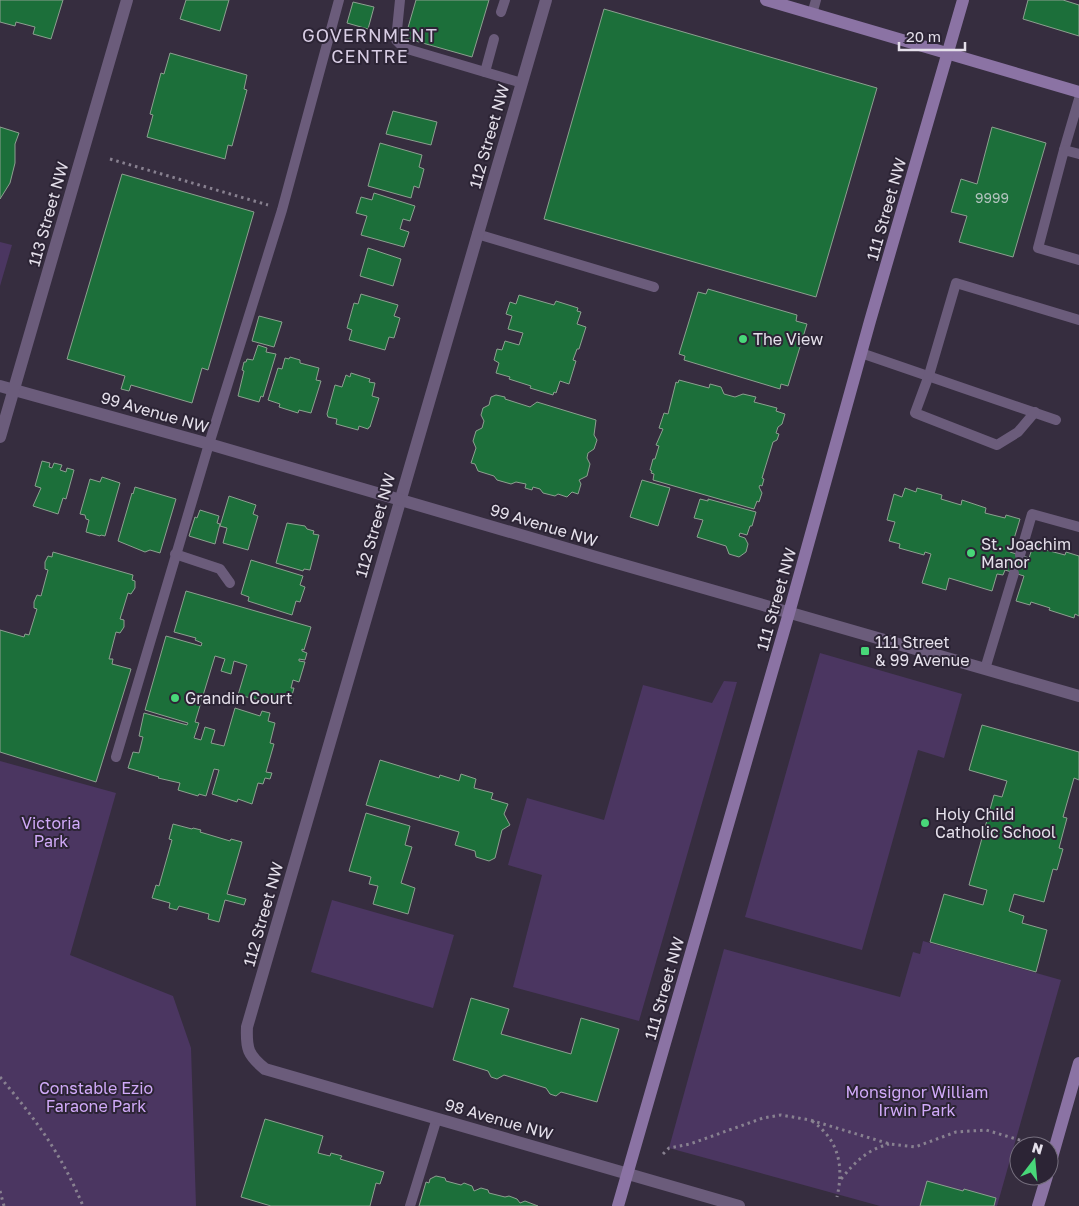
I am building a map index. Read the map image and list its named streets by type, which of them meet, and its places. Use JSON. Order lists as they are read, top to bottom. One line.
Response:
{"streets":{"street":["112 Street NW","111 Street NW","113 Street NW","99 Avenue NW","98 Avenue NW"]},"crossings":[["112 Street NW","99 Avenue NW"],["112 Street NW","98 Avenue NW"],["111 Street NW","99 Avenue NW"],["111 Street NW","98 Avenue NW"],["113 Street NW","99 Avenue NW"]],"districts":["GOVERNMENT CENTRE"],"parks":["Victoria Park","Constable Ezio Faraone Park","Monsignor William Irwin Park"],"places":{"other":["The View","St. Joachim Manor","Grandin Court","Holy Child Catholic School"],"transit":["111 Street & 99 Avenue"]},"house_numbers":["9999"],"scale_bar":"20 m","north":"top"}
